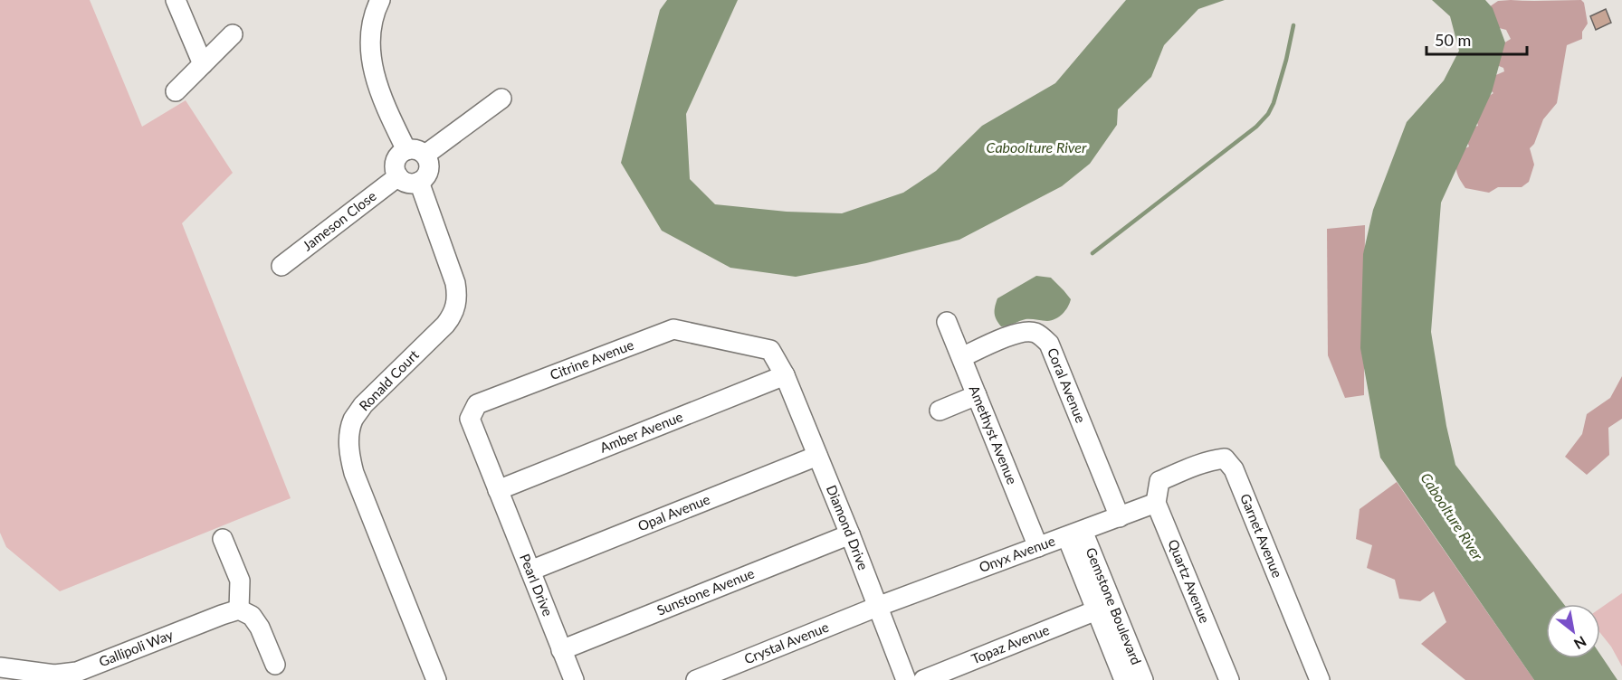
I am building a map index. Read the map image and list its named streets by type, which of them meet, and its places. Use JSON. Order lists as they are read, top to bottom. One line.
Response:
{"streets":{"street":["Jameson Close","Citrine Avenue","Ronald Court","Coral Avenue","Amber Avenue","Amethyst Avenue","Opal Avenue","Diamond Drive","Garnet Avenue","Onyx Avenue","Quartz Avenue","Pearl Drive","Sunstone Avenue","Gemstone Boulevard","Crystal Avenue","Topaz Avenue","Gallipoli Way"]},"crossings":[["Jameson Close","Ronald Court"],["Citrine Avenue","Amber Avenue"],["Citrine Avenue","Diamond Drive"],["Citrine Avenue","Pearl Drive"],["Coral Avenue","Amethyst Avenue"],["Coral Avenue","Onyx Avenue"],["Amber Avenue","Diamond Drive"],["Amber Avenue","Pearl Drive"],["Amethyst Avenue","Onyx Avenue"],["Opal Avenue","Diamond Drive"],["Opal Avenue","Pearl Drive"],["Diamond Drive","Onyx Avenue"],["Diamond Drive","Sunstone Avenue"],["Diamond Drive","Crystal Avenue"],["Garnet Avenue","Onyx Avenue"],["Garnet Avenue","Quartz Avenue"],["Onyx Avenue","Quartz Avenue"],["Onyx Avenue","Gemstone Boulevard"],["Onyx Avenue","Crystal Avenue"],["Pearl Drive","Sunstone Avenue"],["Gemstone Boulevard","Topaz Avenue"]],"water":["Caboolture River"],"scale_bar":"50 m","north":"bottom right"}
